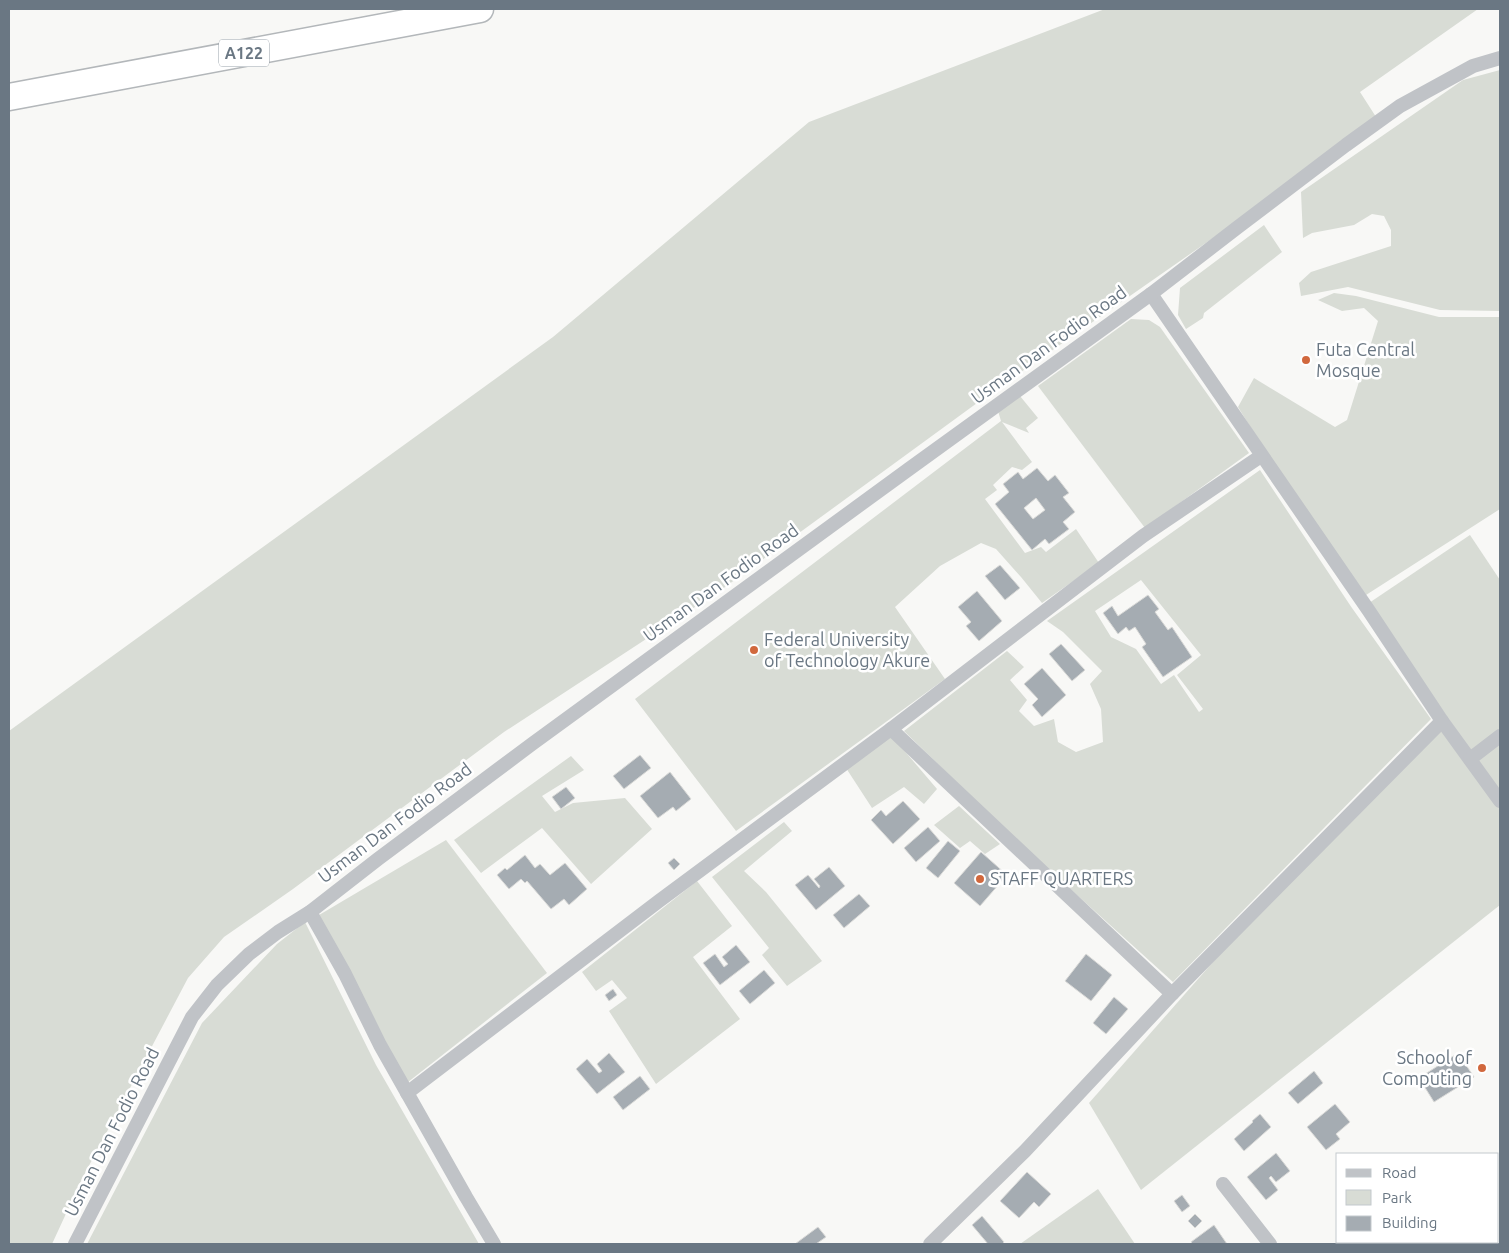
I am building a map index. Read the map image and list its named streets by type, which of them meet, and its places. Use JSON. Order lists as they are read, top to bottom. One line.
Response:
{"streets":{"highway":["A122"],"street":["Usman Dan Fodio Road"]},"places":["Futa Central Mosque","Federal University of Technology Akure","STAFF QUARTERS","School of Computing"],"legend":["Road","Park","Building"]}
